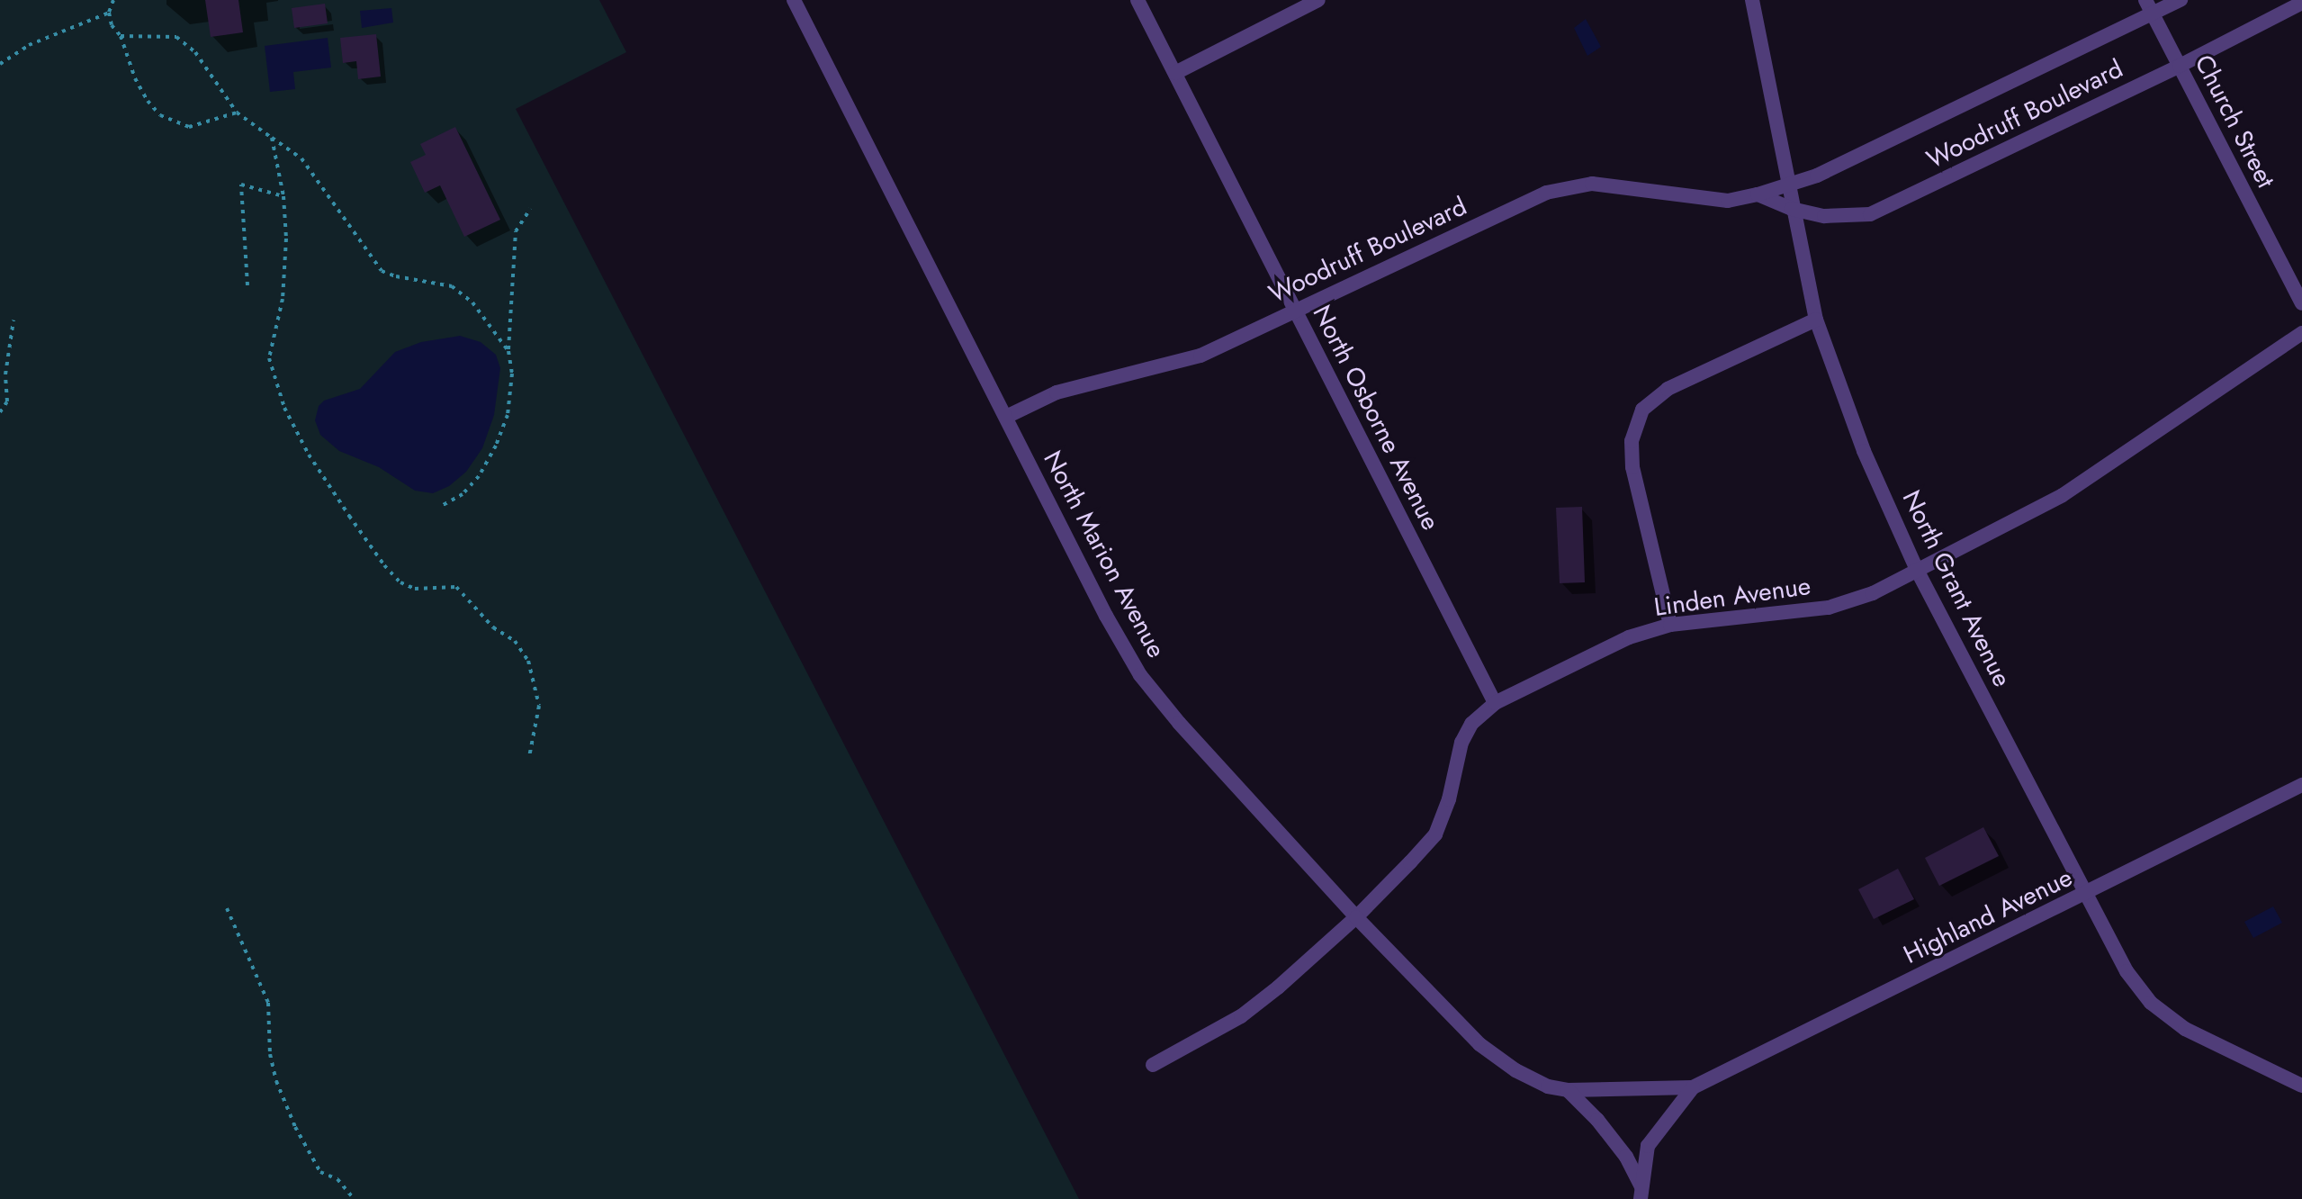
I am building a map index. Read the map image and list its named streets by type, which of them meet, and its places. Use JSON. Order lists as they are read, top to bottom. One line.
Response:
{"streets":{"street":["Woodruff Boulevard","Church Street","North Osborne Avenue","North Marion Avenue","North Grant Avenue","Linden Avenue","Highland Avenue"]},"crossings":[["Woodruff Boulevard","Church Street"],["Woodruff Boulevard","North Osborne Avenue"],["Woodruff Boulevard","North Marion Avenue"],["Woodruff Boulevard","North Grant Avenue"],["North Osborne Avenue","Linden Avenue"],["North Marion Avenue","Linden Avenue"],["North Marion Avenue","Highland Avenue"],["North Grant Avenue","Linden Avenue"],["North Grant Avenue","Highland Avenue"]]}
